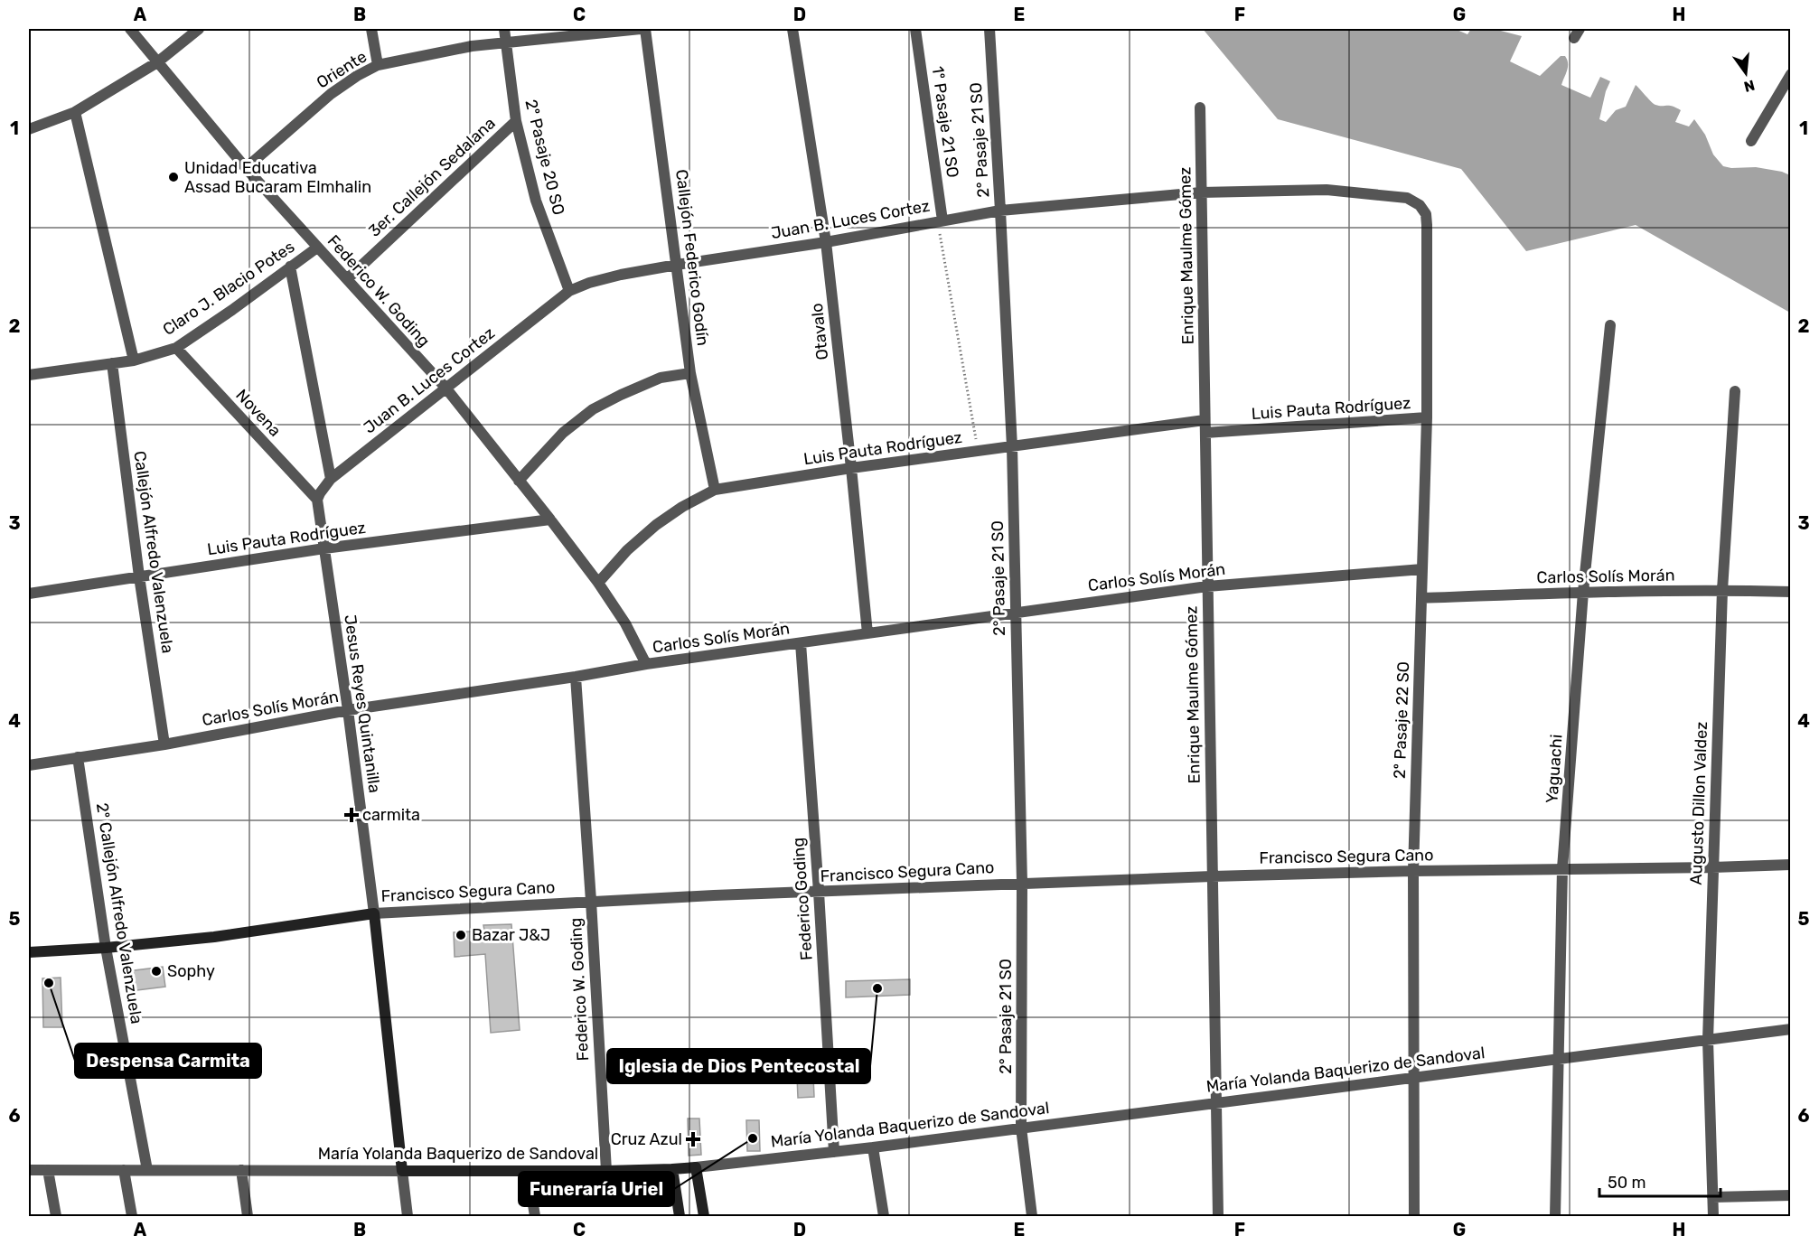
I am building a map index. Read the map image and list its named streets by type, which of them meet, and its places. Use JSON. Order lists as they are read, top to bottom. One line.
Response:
{"streets":{"street":["Oriente","1º Pasaje 21 SO","2° Pasaje 21 SO","2º Pasaje 20 SO","3er. Callejón Sedalana","Juan B. Luces Cortez","Enrique Maulme Gómez","Callejón Federico Godín","Claro J. Blacio Potes","Federico W. Goding","Otavalo","Luis Pauta Rodríguez","Novena","Callejón Alfredo Valenzuela","Carlos Solís Morán","Jesus Reyes Quintanilla","2º Pasaje 22 SO","Yaguachi","Augusto Dillon Valdez","Francisco Segura Cano","Federico Goding","2º Callejón Alfredo Valenzuela","María Yolanda Baquerizo de Sandoval"]},"crossings":[["Oriente","2º Pasaje 20 SO"],["Oriente","Federico W. Goding"],["1º Pasaje 21 SO","Juan B. Luces Cortez"],["2° Pasaje 21 SO","Juan B. Luces Cortez"],["2° Pasaje 21 SO","Luis Pauta Rodríguez"],["2° Pasaje 21 SO","Carlos Solís Morán"],["2° Pasaje 21 SO","Francisco Segura Cano"],["2° Pasaje 21 SO","María Yolanda Baquerizo de Sandoval"],["2º Pasaje 20 SO","3er. Callejón Sedalana"],["2º Pasaje 20 SO","Juan B. Luces Cortez"],["3er. Callejón Sedalana","Federico W. Goding"],["Juan B. Luces Cortez","Enrique Maulme Gómez"],["Juan B. Luces Cortez","Callejón Federico Godín"],["Juan B. Luces Cortez","Federico W. Goding"],["Juan B. Luces Cortez","Otavalo"],["Juan B. Luces Cortez","2º Pasaje 22 SO"],["Enrique Maulme Gómez","Luis Pauta Rodríguez"],["Enrique Maulme Gómez","Carlos Solís Morán"],["Enrique Maulme Gómez","Francisco Segura Cano"],["Enrique Maulme Gómez","María Yolanda Baquerizo de Sandoval"],["Callejón Federico Godín","Luis Pauta Rodríguez"],["Claro J. Blacio Potes","Federico W. Goding"],["Claro J. Blacio Potes","Novena"],["Claro J. Blacio Potes","Callejón Alfredo Valenzuela"],["Federico W. Goding","Luis Pauta Rodríguez"],["Federico W. Goding","Carlos Solís Morán"],["Federico W. Goding","Francisco Segura Cano"],["Federico W. Goding","María Yolanda Baquerizo de Sandoval"],["Otavalo","Luis Pauta Rodríguez"],["Otavalo","Carlos Solís Morán"],["Luis Pauta Rodríguez","Callejón Alfredo Valenzuela"],["Luis Pauta Rodríguez","Jesus Reyes Quintanilla"],["Luis Pauta Rodríguez","2º Pasaje 22 SO"],["Novena","Jesus Reyes Quintanilla"],["Callejón Alfredo Valenzuela","Carlos Solís Morán"],["Carlos Solís Morán","Jesus Reyes Quintanilla"],["Carlos Solís Morán","2º Pasaje 22 SO"],["Carlos Solís Morán","Yaguachi"],["Carlos Solís Morán","Augusto Dillon Valdez"],["Carlos Solís Morán","Federico Goding"],["Carlos Solís Morán","2º Callejón Alfredo Valenzuela"],["Jesus Reyes Quintanilla","Francisco Segura Cano"],["Jesus Reyes Quintanilla","María Yolanda Baquerizo de Sandoval"],["2º Pasaje 22 SO","Francisco Segura Cano"],["2º Pasaje 22 SO","María Yolanda Baquerizo de Sandoval"],["Yaguachi","Francisco Segura Cano"],["Yaguachi","María Yolanda Baquerizo de Sandoval"],["Augusto Dillon Valdez","Francisco Segura Cano"],["Augusto Dillon Valdez","María Yolanda Baquerizo de Sandoval"],["Francisco Segura Cano","Federico Goding"],["Francisco Segura Cano","2º Callejón Alfredo Valenzuela"],["Federico Goding","María Yolanda Baquerizo de Sandoval"],["2º Callejón Alfredo Valenzuela","María Yolanda Baquerizo de Sandoval"]],"places":{"other":["Unidad Educativa Assad Bucaram Elmhalin","Bazar J&J","Sophy","Despensa Carmita","Iglesia de Dios Pentecostal","Funeraría Uriel"],"health":["carmita","Cruz Azul"]},"scale_bar":"50 m","north":"bottom","grid":{"columns":["A","B","C","D","E","F","G","H"],"rows":["1","2","3","4","5","6"]}}
